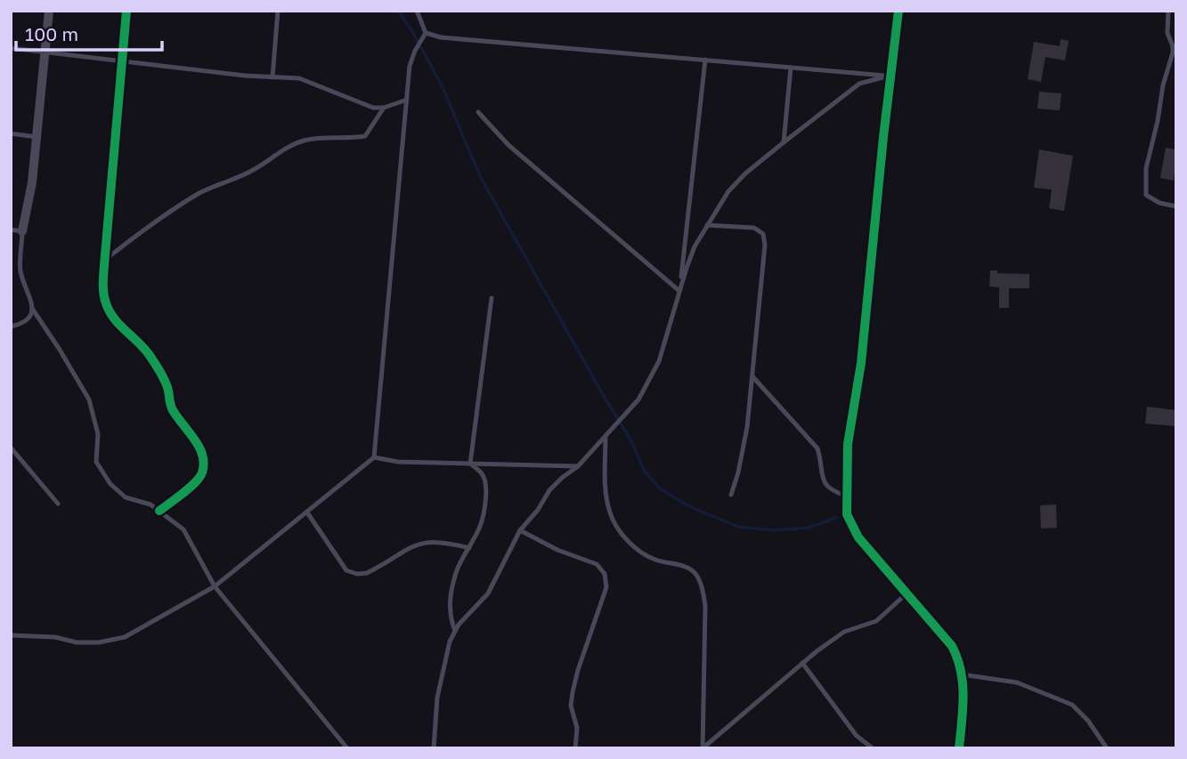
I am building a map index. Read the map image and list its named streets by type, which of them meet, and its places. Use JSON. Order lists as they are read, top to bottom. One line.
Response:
{"scale_bar":"100 m"}
